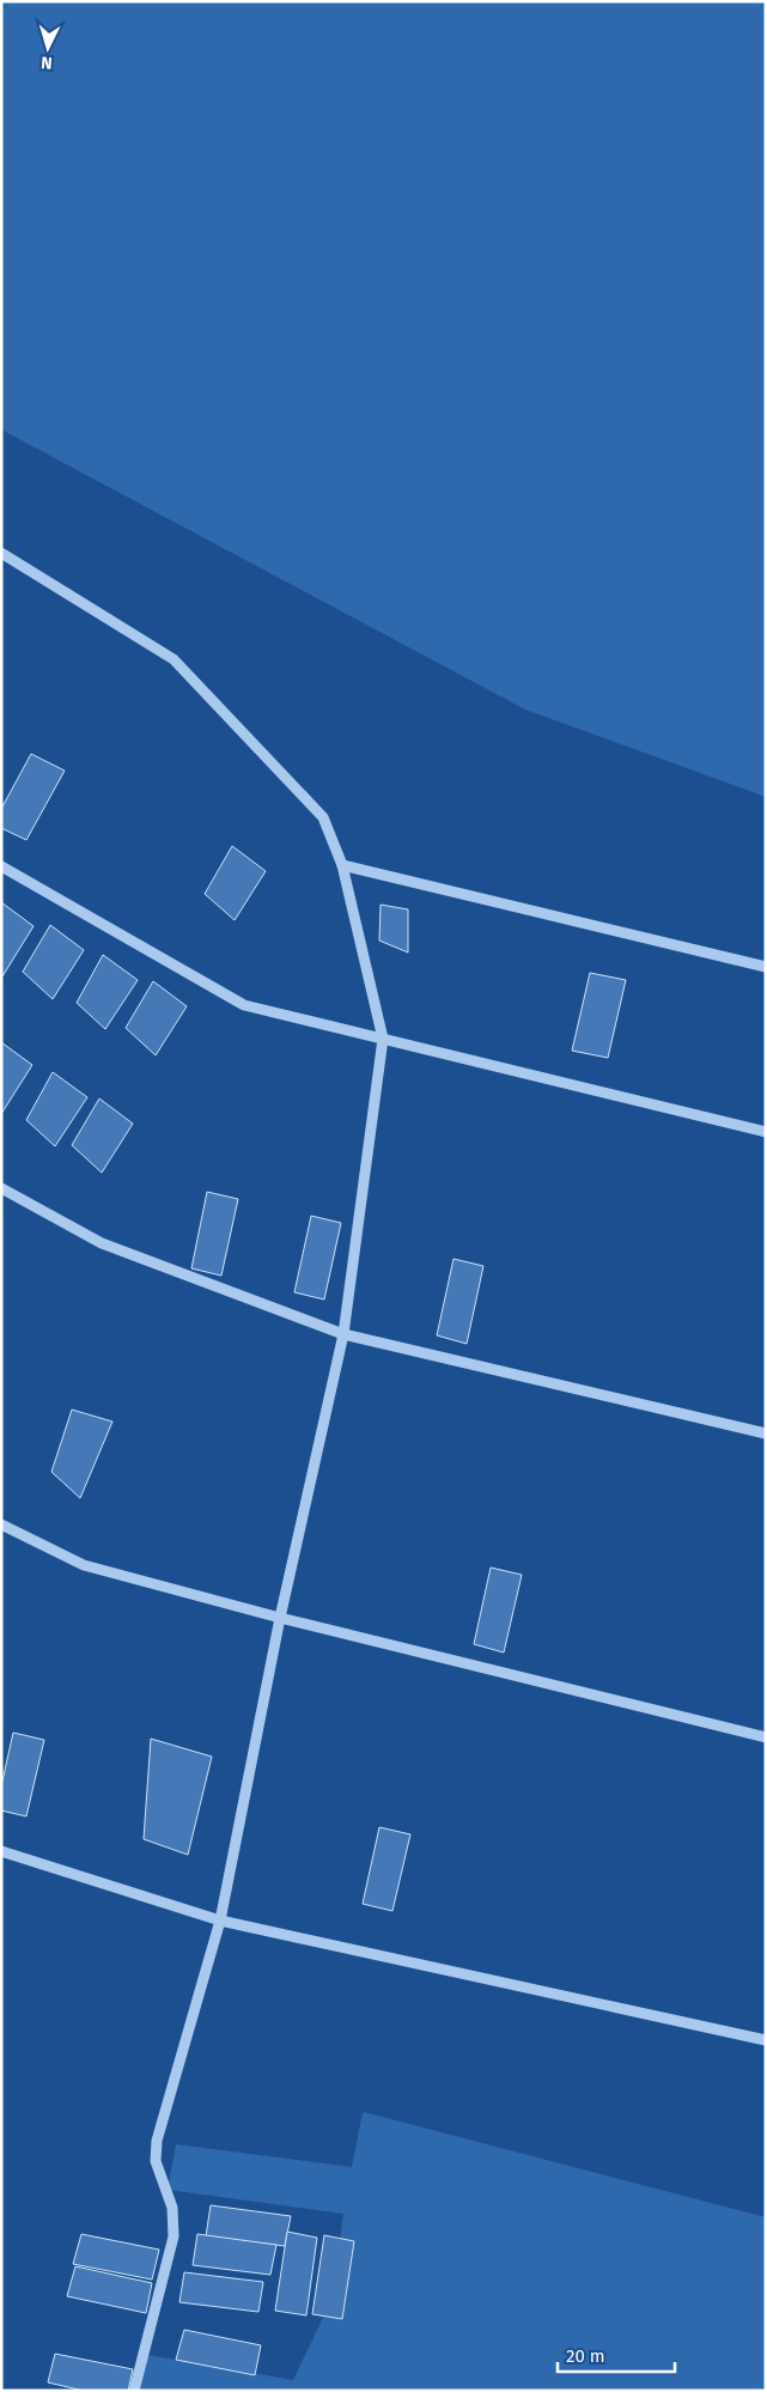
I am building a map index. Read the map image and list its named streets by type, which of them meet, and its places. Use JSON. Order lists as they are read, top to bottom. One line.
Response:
{"scale_bar":"20 m","north":"bottom"}
